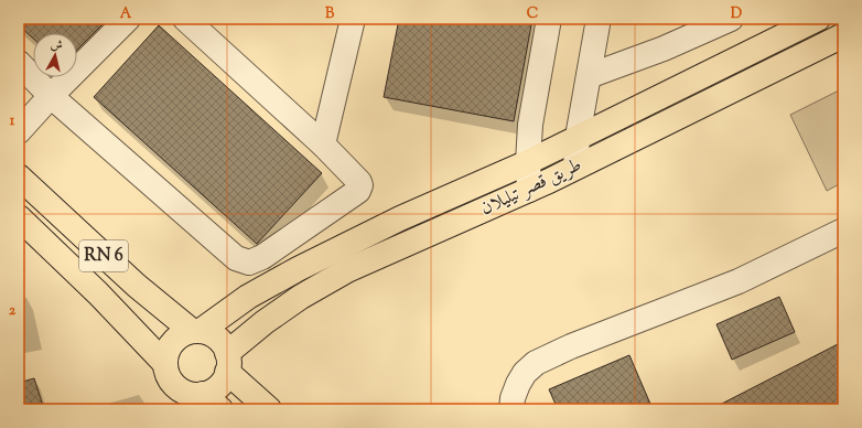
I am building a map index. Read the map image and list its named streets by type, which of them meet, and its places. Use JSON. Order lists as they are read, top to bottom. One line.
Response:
{"streets":{"main road":["طريق قصر تيليلان","RN 6"]},"crossings":[["طريق قصر تيليلان","RN 6"]],"north":"top","grid":{"columns":["A","B","C","D"],"rows":["1","2"]}}
